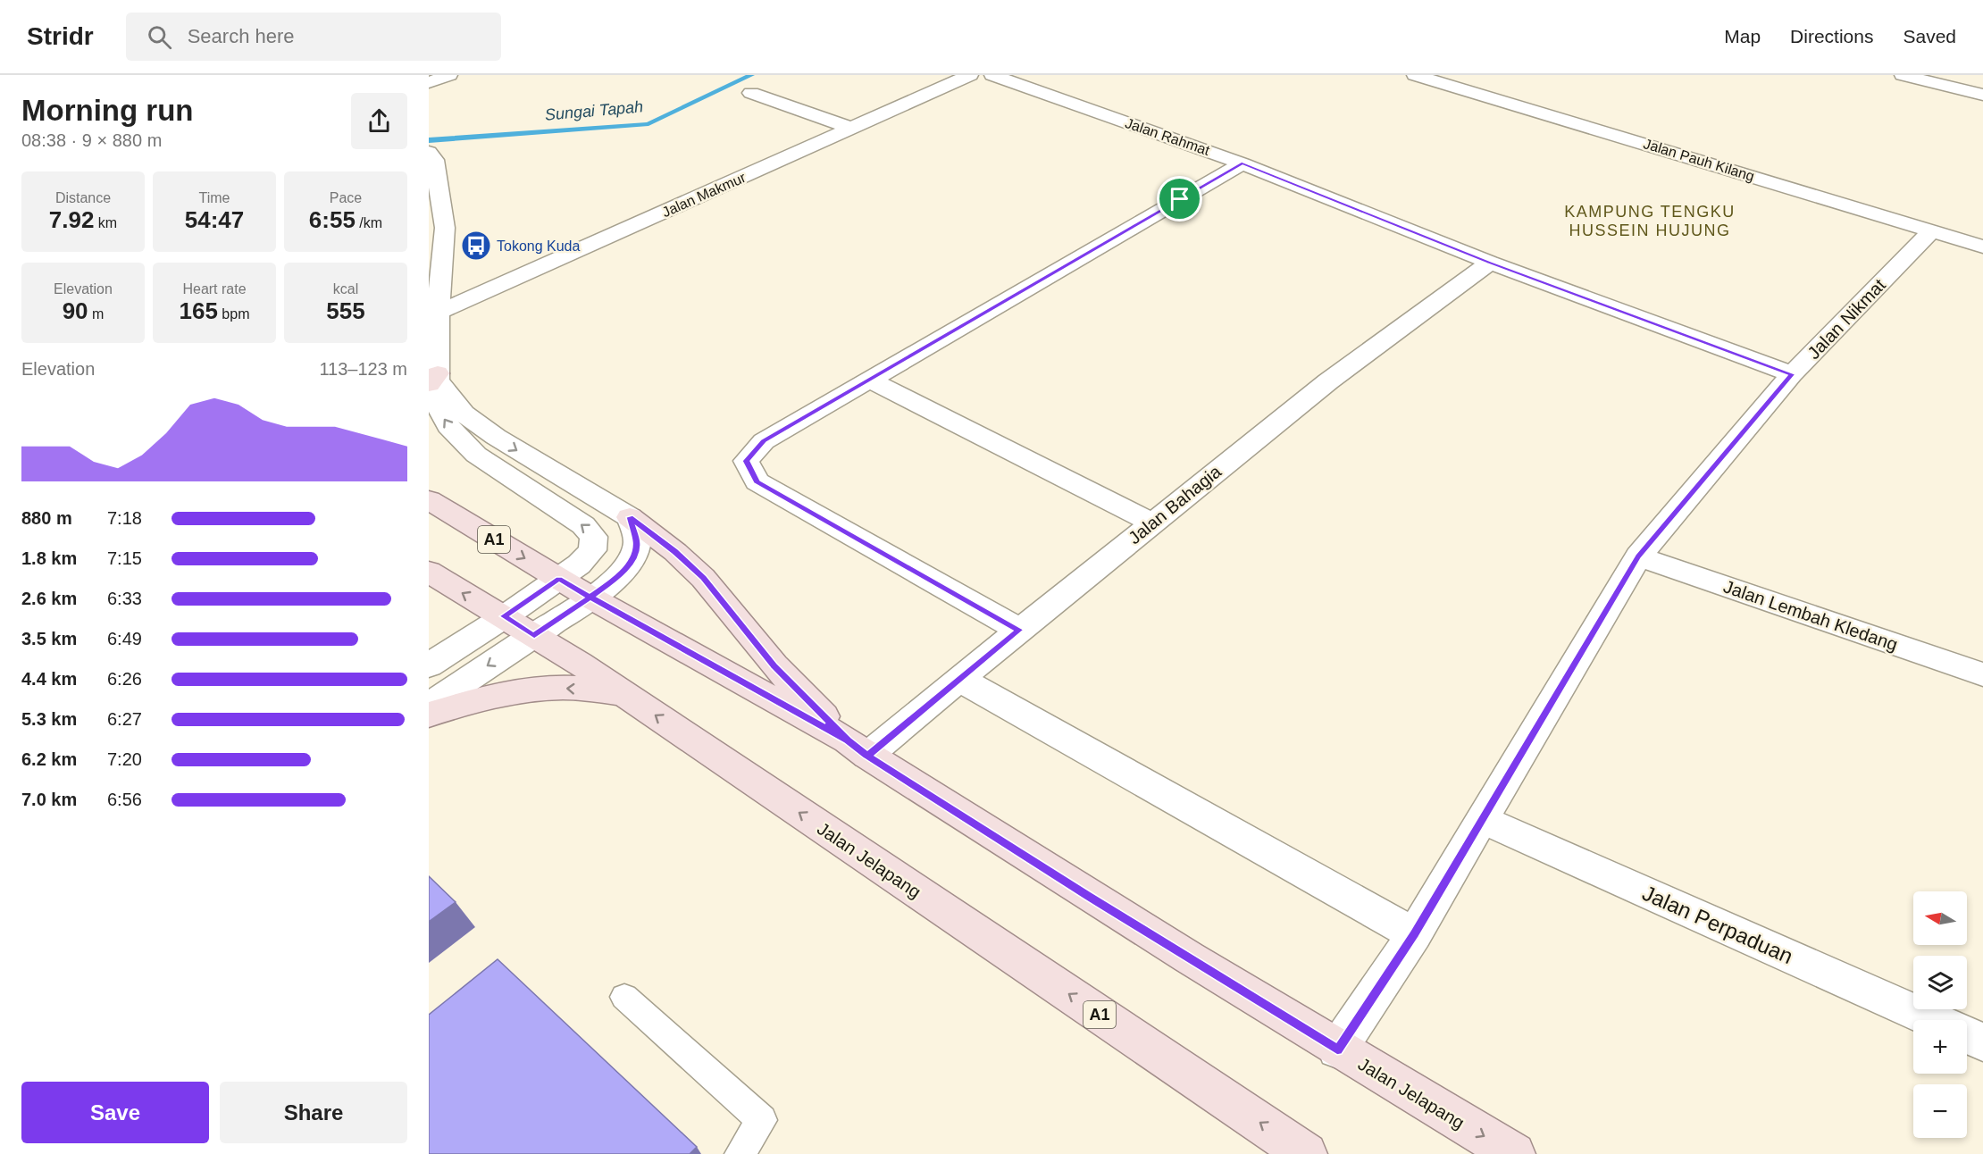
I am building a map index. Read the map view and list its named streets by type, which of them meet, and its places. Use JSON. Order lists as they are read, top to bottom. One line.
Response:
{"streets":{"main road":["A1","Jalan Jelapang"],"street":["Jalan Rahmat","Jalan Pauh Kilang","Jalan Makmur","Jalan Nikmat","Jalan Bahagia","Jalan Lembah Kledang","Jalan Perpaduan"]},"crossings":[["Jalan Rahmat","Jalan Nikmat"],["Jalan Rahmat","Jalan Bahagia"],["Jalan Pauh Kilang","Jalan Nikmat"],["Jalan Nikmat","Jalan Lembah Kledang"],["Jalan Nikmat","Jalan Jelapang"],["Jalan Nikmat","Jalan Perpaduan"],["Jalan Bahagia","Jalan Jelapang"]],"districts":["KAMPUNG TENGKU HUSSEIN HUJUNG"],"water":["Sungai Tapah"],"places":{"bus stop":["Tokong Kuda"]},"north":"left","page":{"header":"Stridr","search":"Search here","nav":["Map","Directions","Saved"],"heading":["Morning run","08:38 · 9 × 880 m"],"stats":[["Distance","7.92 km"],["Time","54:47"],["Pace","6:55 /km"],["Elevation","90 m"],["Heart rate","165 bpm"],["kcal","555"]],"chart":["Elevation","113–123 m"],"list":[{"name":"880 m","note":"7:18"},{"name":"1.8 km","note":"7:15"},{"name":"2.6 km","note":"6:33"},{"name":"3.5 km","note":"6:49"},{"name":"4.4 km","note":"6:26"},{"name":"5.3 km","note":"6:27"},{"name":"6.2 km","note":"7:20"},{"name":"7.0 km","note":"6:56"}],"map_buttons":["+","−"],"buttons":["Save","Share"]}}
